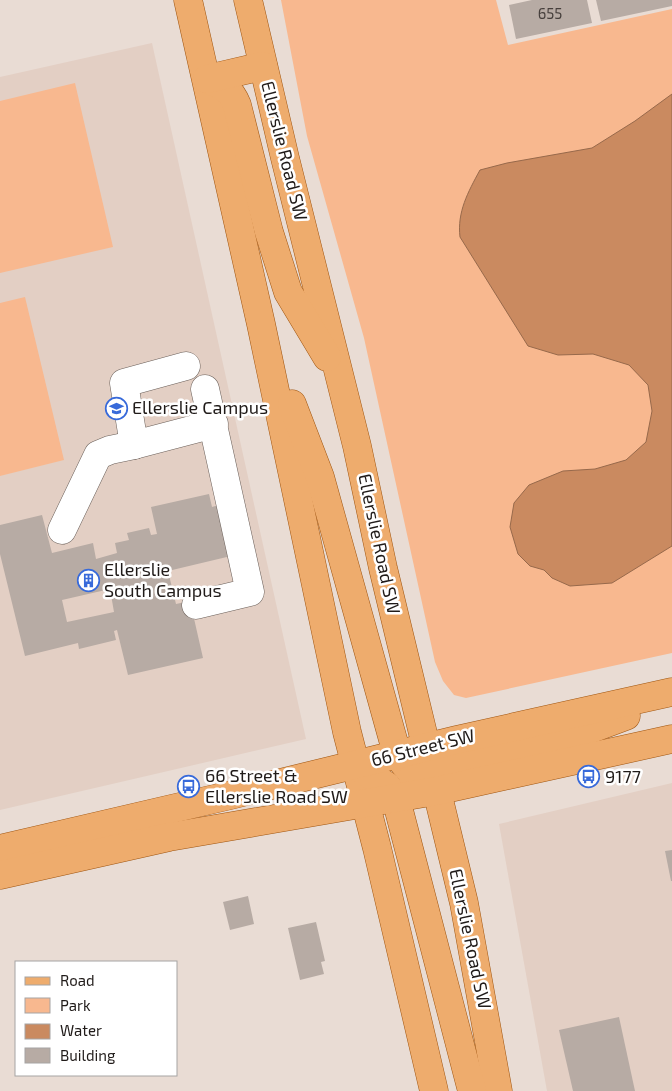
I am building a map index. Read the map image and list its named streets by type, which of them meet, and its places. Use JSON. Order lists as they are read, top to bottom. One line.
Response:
{"streets":{"main road":["Ellerslie Road SW","66 Street SW"]},"crossings":[["Ellerslie Road SW","66 Street SW"]],"places":{"school or university":["Ellerslie Campus"],"building":["Ellerslie South Campus"],"bus stop":["9177","66 Street & Ellerslie Road SW"]},"house_numbers":["655"],"legend":["Road","Park","Water","Building"]}
